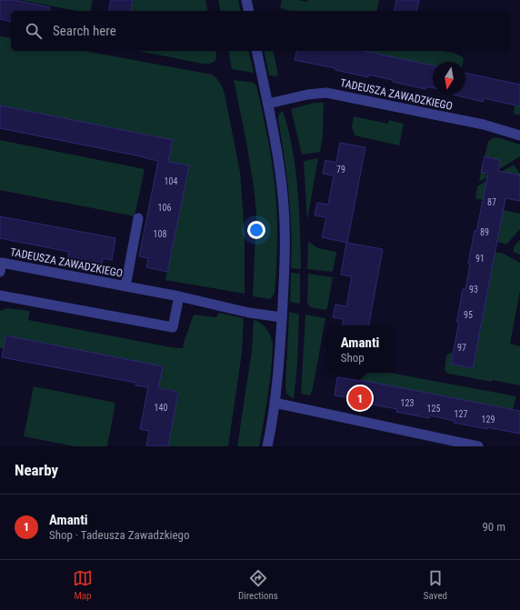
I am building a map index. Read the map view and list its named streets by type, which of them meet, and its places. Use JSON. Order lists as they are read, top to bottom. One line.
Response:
{"streets":{"street":["TADEUSZA ZAWADZKIEGO"]},"house_numbers":["79","104","87","106","89","108","91","93","95","97","123","140","125","127","129"],"north":"bottom","page":{"search":"Search here","popup":["Amanti","Shop"],"pins":"1","heading":"Nearby","list":[{"mark":"1","name":"Amanti","note":"Shop · Tadeusza Zawadzkiego","value":"90 m"}],"nav":["Map","Directions","Saved"]}}
